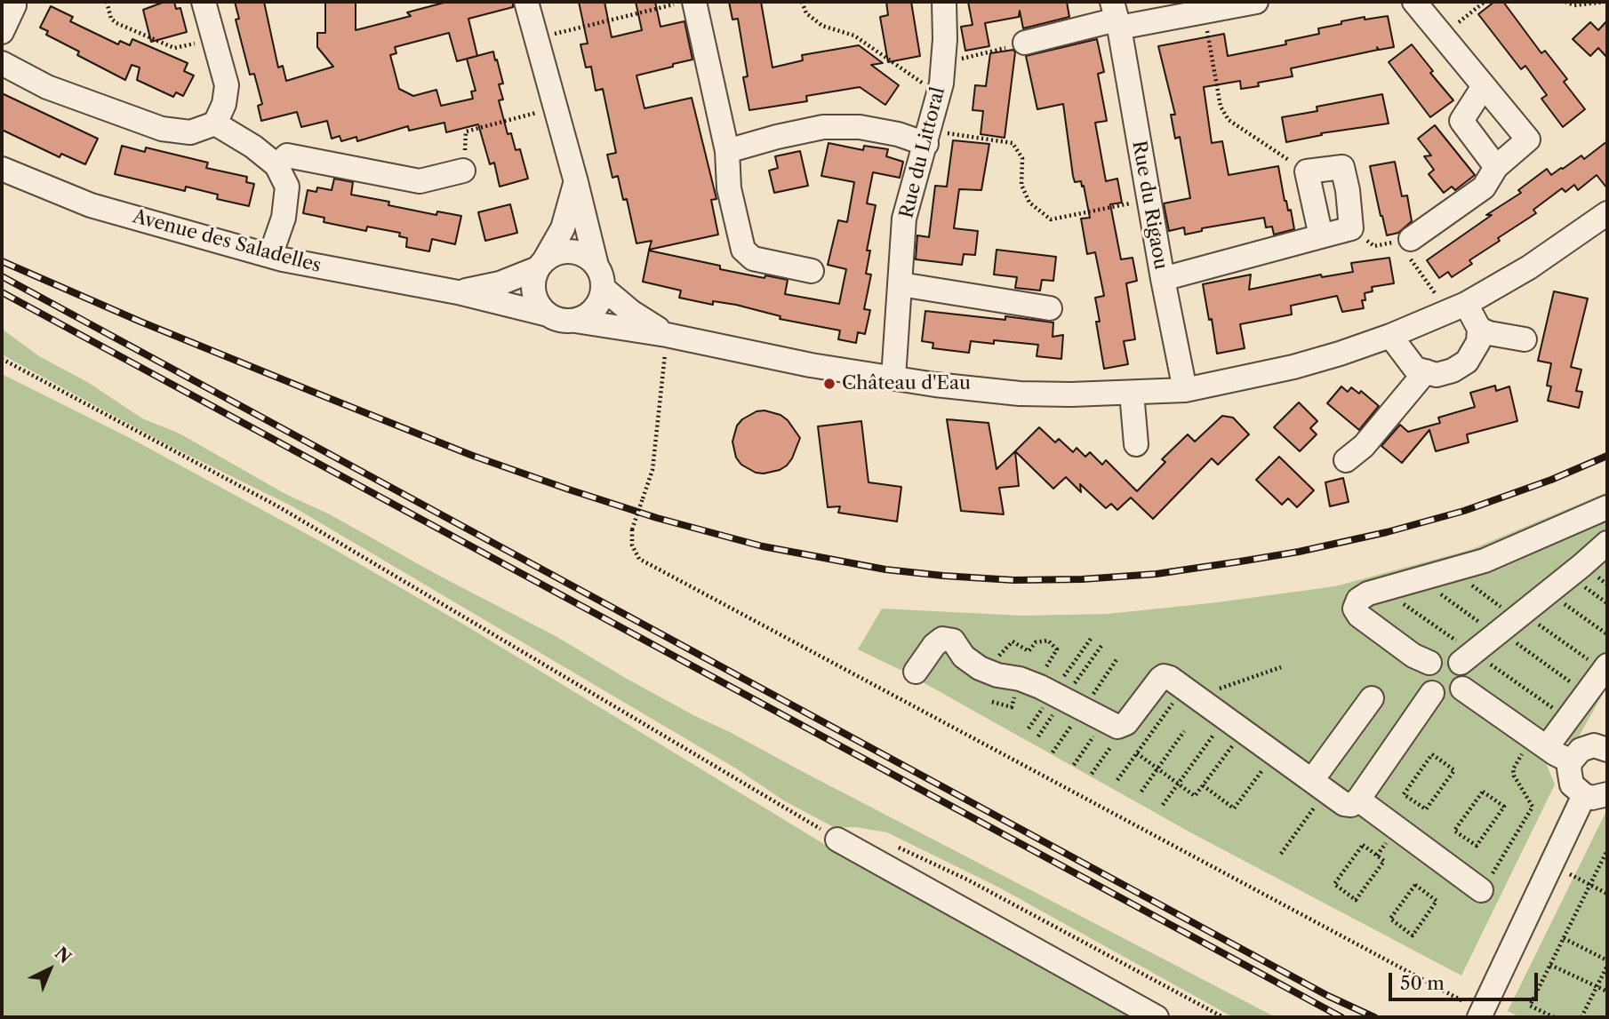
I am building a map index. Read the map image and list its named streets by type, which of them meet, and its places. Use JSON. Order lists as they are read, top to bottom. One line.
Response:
{"streets":{"street":["Rue du Littoral","Rue du Rigaou","Avenue des Saladelles"]},"places":["Château d'Eau"],"scale_bar":"50 m","north":"top right"}
